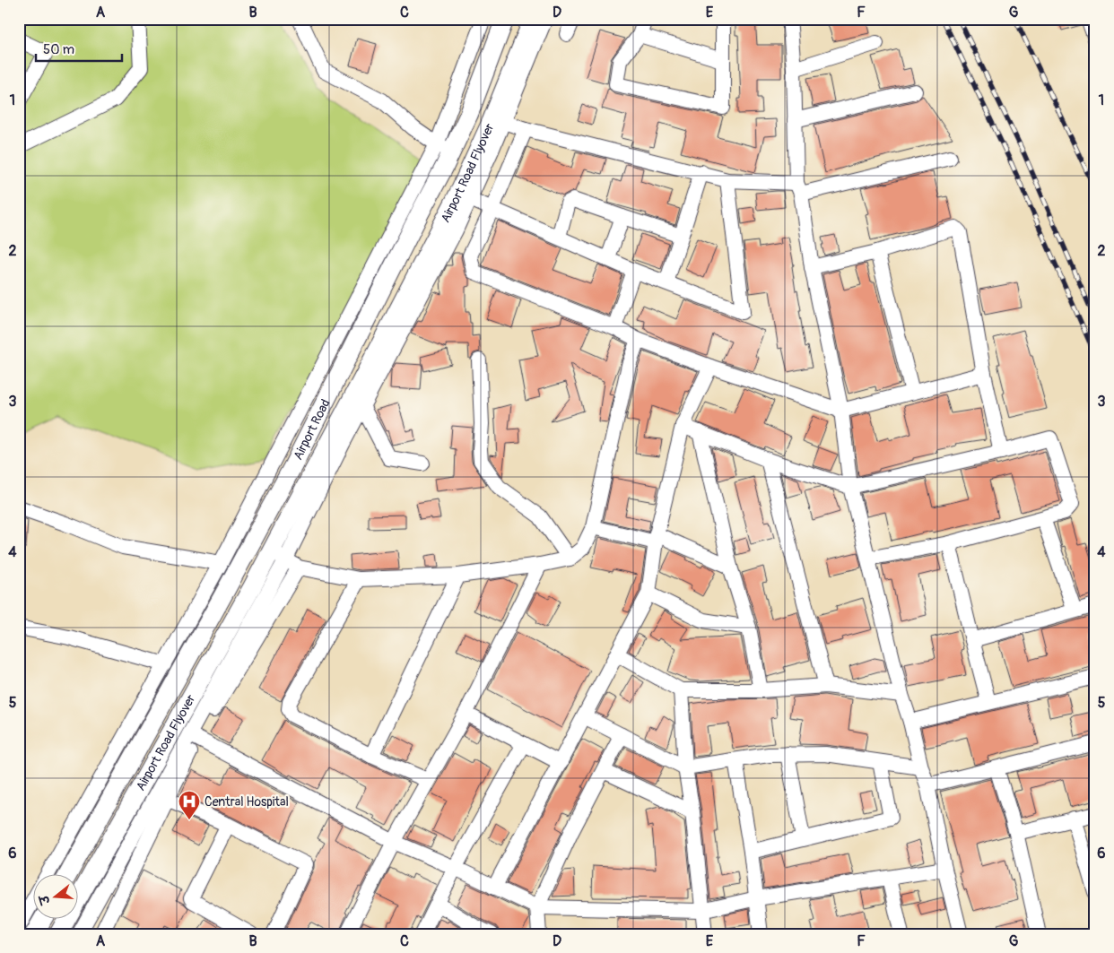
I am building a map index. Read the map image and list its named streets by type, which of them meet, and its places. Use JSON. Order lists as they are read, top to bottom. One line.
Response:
{"streets":{"main road":["Airport Road Flyover","Airport Road"]},"crossings":[["Airport Road Flyover","Airport Road"]],"places":{"hospital":["Central Hospital"]},"scale_bar":"50 m","north":"left","grid":{"columns":["A","B","C","D","E","F","G"],"rows":["1","2","3","4","5","6"]}}
